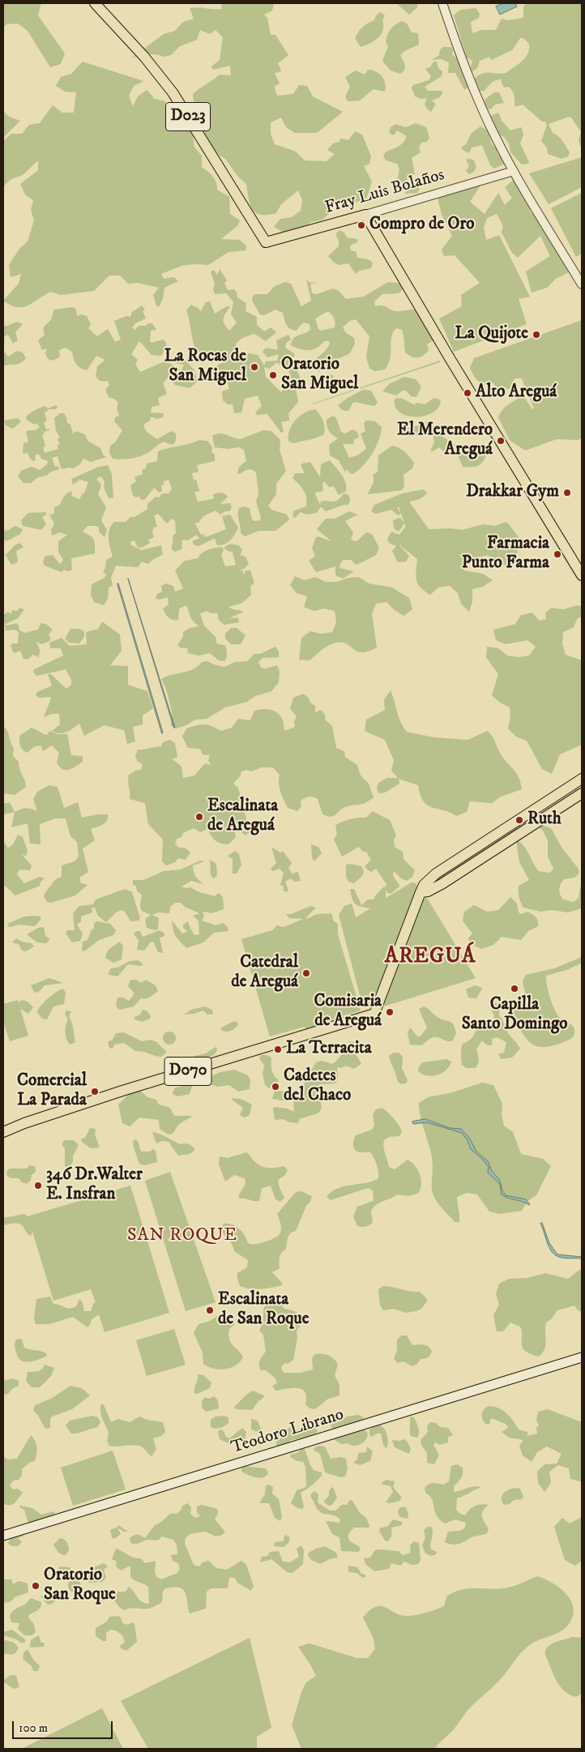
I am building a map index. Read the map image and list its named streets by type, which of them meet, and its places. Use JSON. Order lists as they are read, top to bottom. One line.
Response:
{"streets":{"main road":["D023","Fray Luis Bolaños","D070","Teodoro Librano"]},"districts":["AREGUÁ","SAN ROQUE"],"places":["Compro de Oro","La Quijote","La Rocas de San Miguel","Oratorio San Miguel","Alto Areguá","El Merendero Areguá","Drakkar Gym","Farmacia Punto Farma","Escalinata de Areguá","Ruth","Catedral de Areguá","Capilla Santo Domingo","Comisaria de Areguá","La Terracita","Cadetes del Chaco","Comercial La Parada","346 Dr.Walter E. Insfran","Escalinata de San Roque","Oratorio San Roque"],"scale_bar":"100 m"}
